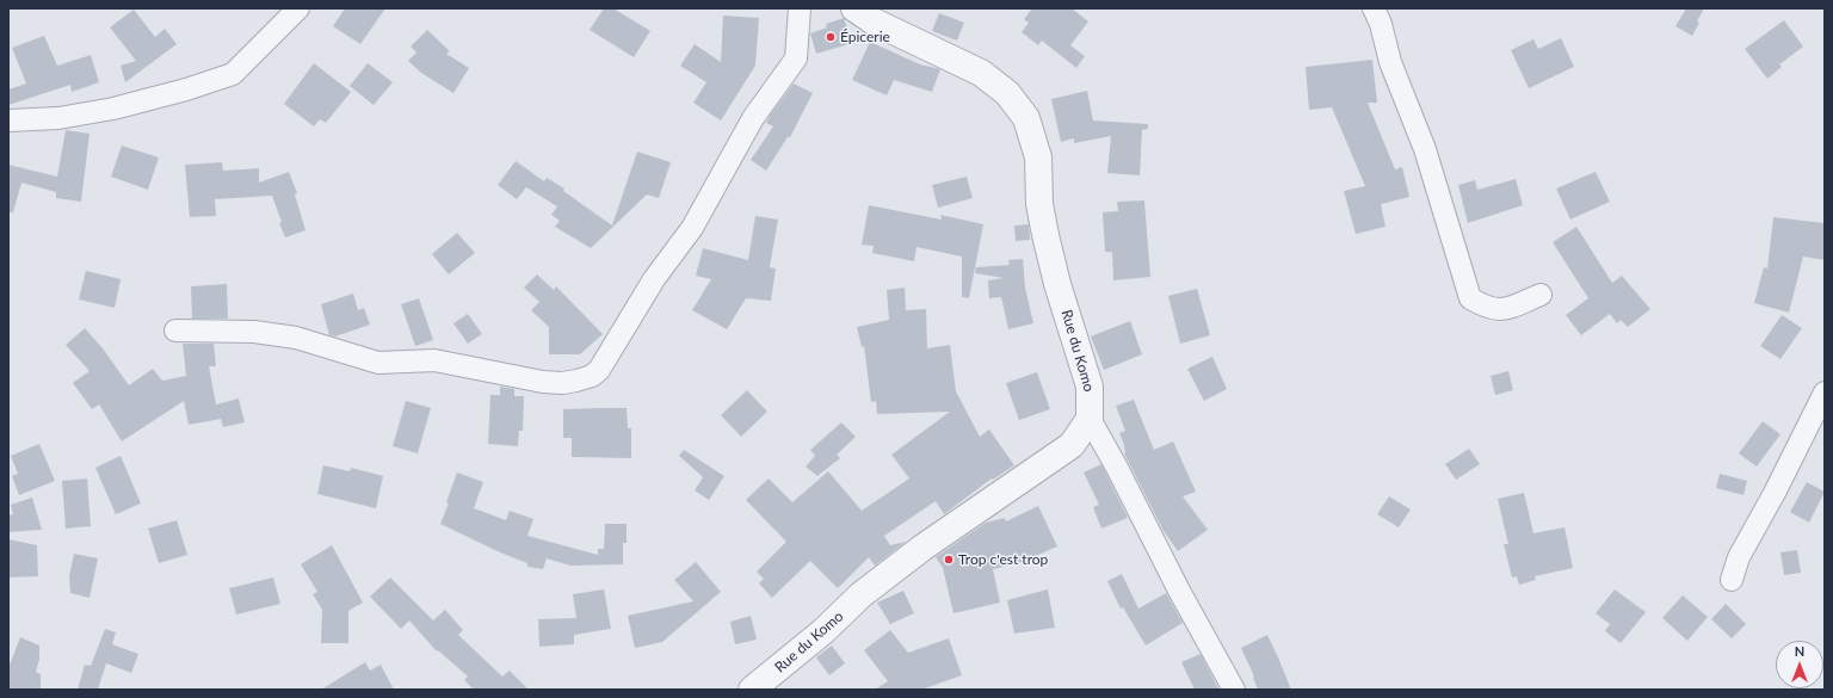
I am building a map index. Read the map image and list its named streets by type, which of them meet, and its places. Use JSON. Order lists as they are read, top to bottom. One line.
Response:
{"streets":{"street":["Rue du Komo"]},"places":["Épicerie","Trop c'est trop"],"north":"top"}
